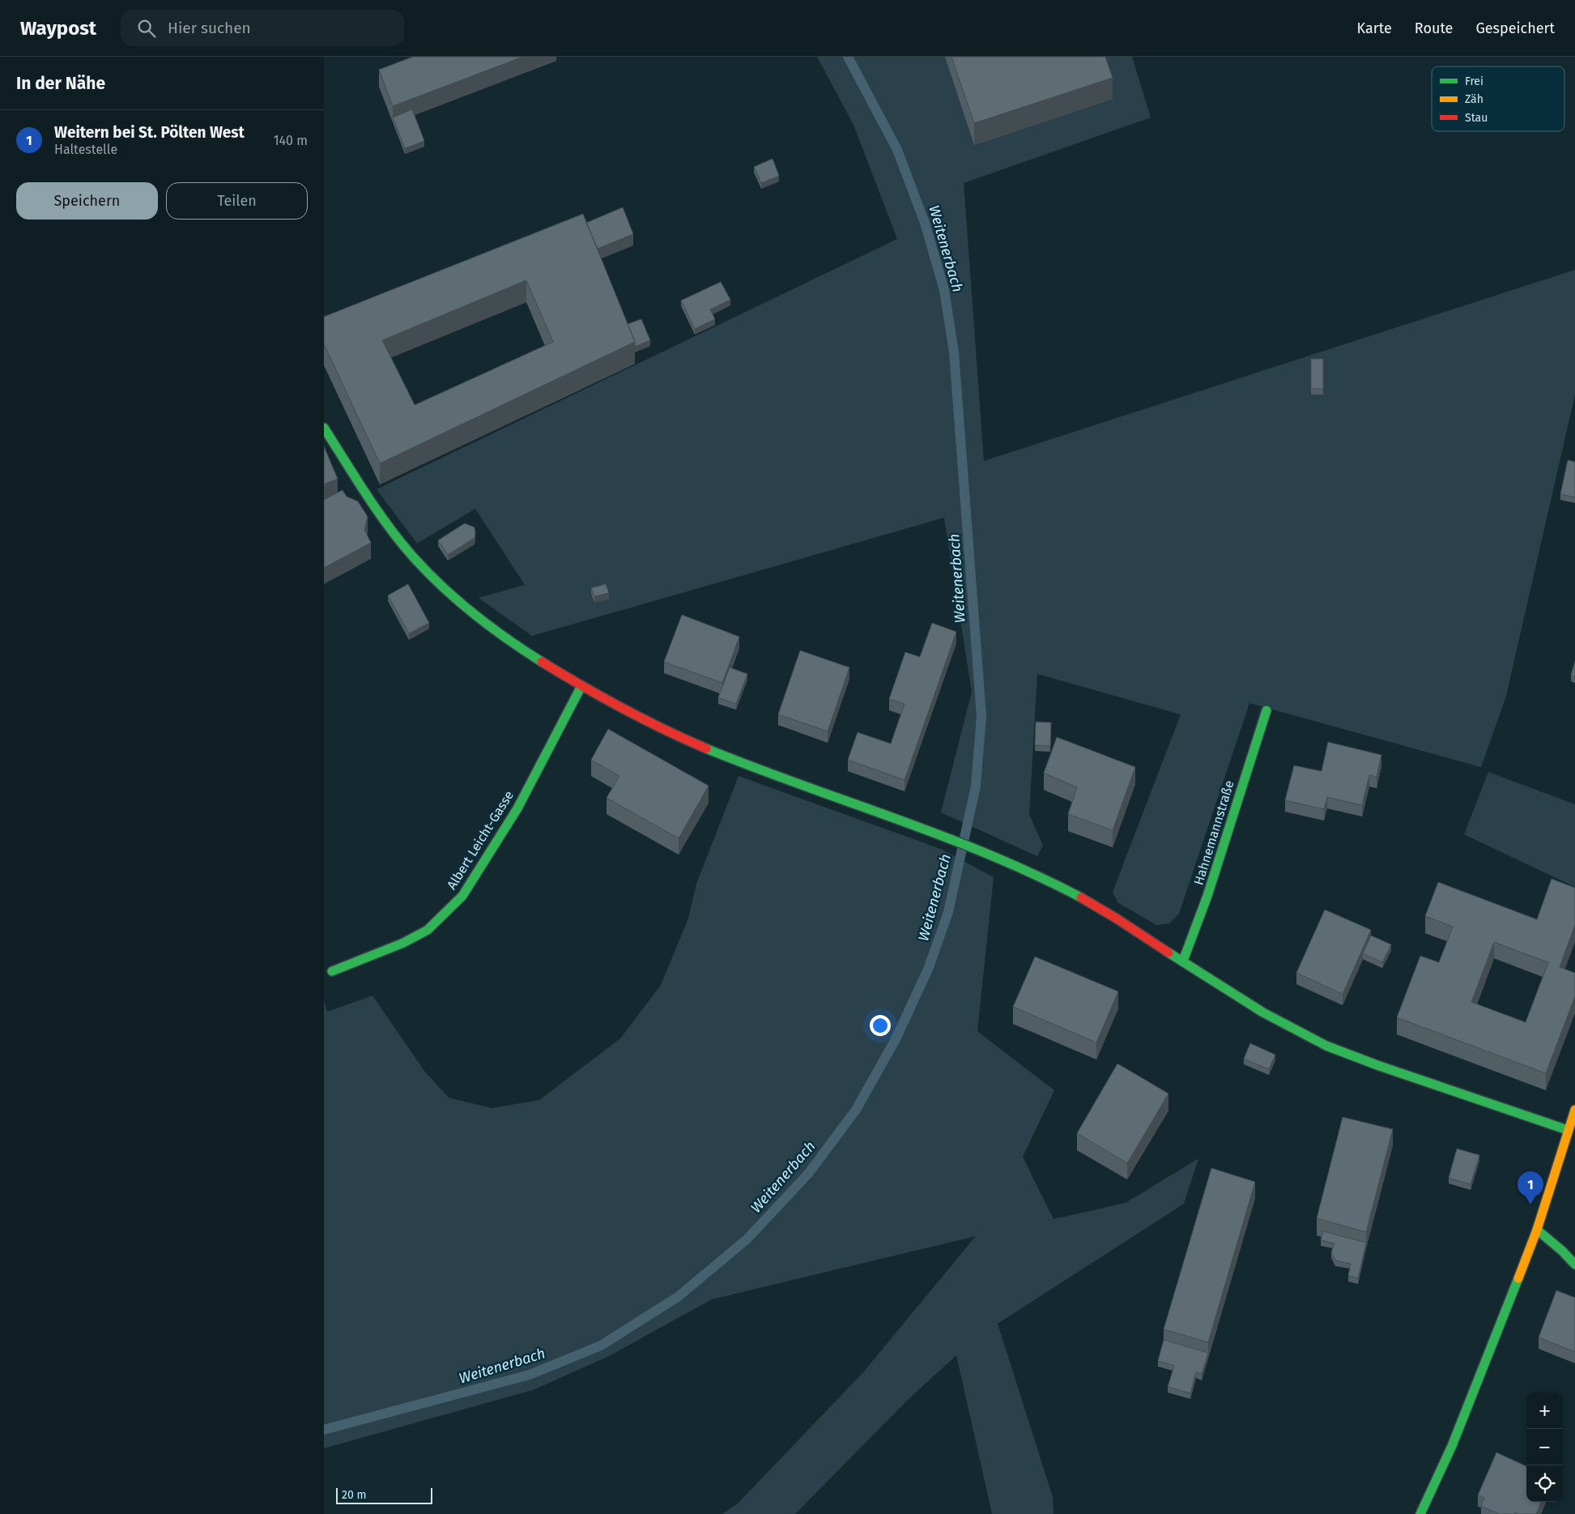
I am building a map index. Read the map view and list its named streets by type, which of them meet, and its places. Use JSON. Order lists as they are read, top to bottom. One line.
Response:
{"streets":{"street":["Hahnemannstraße","Albert Leicht-Gasse"]},"water":["Weitenerbach"],"legend":["Frei","Zäh","Stau"],"scale_bar":"20 m","page":{"header":"Waypost","search":"Hier suchen","nav":["Karte","Route","Gespeichert"],"heading":"In der Nähe","list":[{"mark":"1","name":"Weitern bei St. Pölten West","note":"Haltestelle","value":"140 m"}],"buttons":["Speichern","Teilen"],"pins":"1","map_buttons":["+","−"],"scale":"20 m"}}
